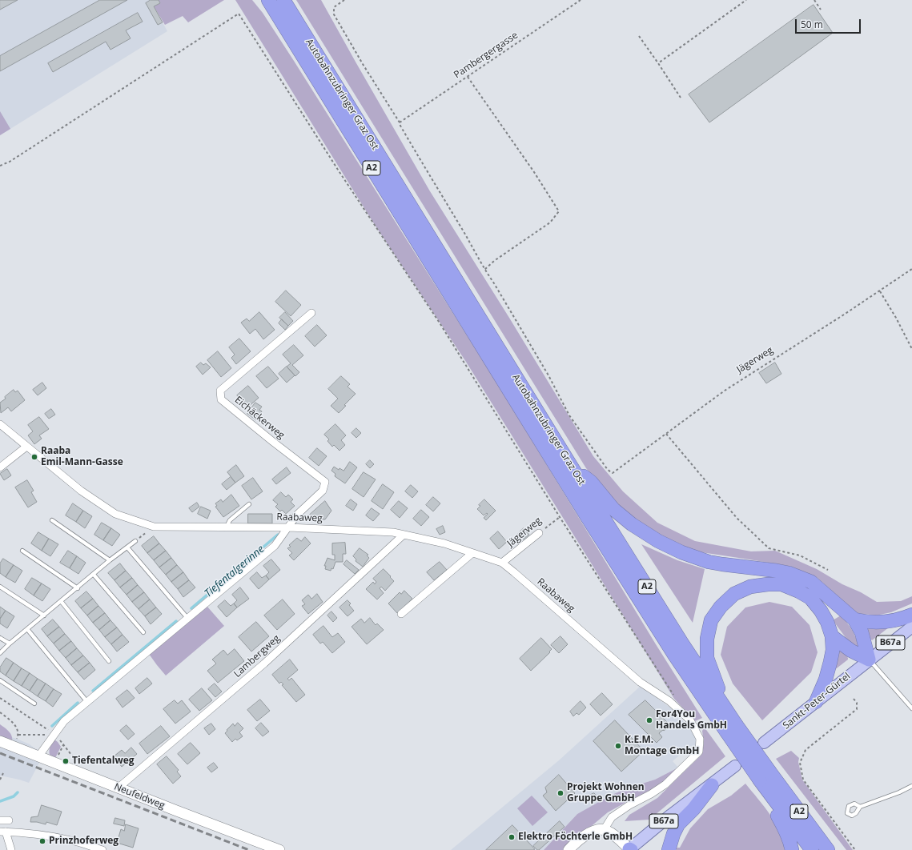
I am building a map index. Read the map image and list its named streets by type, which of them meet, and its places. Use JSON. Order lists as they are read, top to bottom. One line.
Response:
{"streets":{"highway":["Autobahnzubringer Graz Ost","A2"],"main road":["B67a","Sankt-Peter-Gürtel"],"street":["Jägerweg","Eichäckerweg","Raabaweg","Lambergweg","Neufeldweg"],"path":["Pambergergasse"]},"crossings":[["Jägerweg","Raabaweg"],["Eichäckerweg","Raabaweg"],["Raabaweg","Lambergweg"],["B67a","Sankt-Peter-Gürtel"],["Lambergweg","Neufeldweg"]],"water":["Tiefentalgerinne"],"places":["Raaba Emil-Mann-Gasse","For4You Handels GmbH","K.E.M. Montage GmbH","Tiefentalweg","Projekt Wohnen Gruppe GmbH","Elektro Föchterle GmbH","Prinzhoferweg"],"scale_bar":"50 m"}
